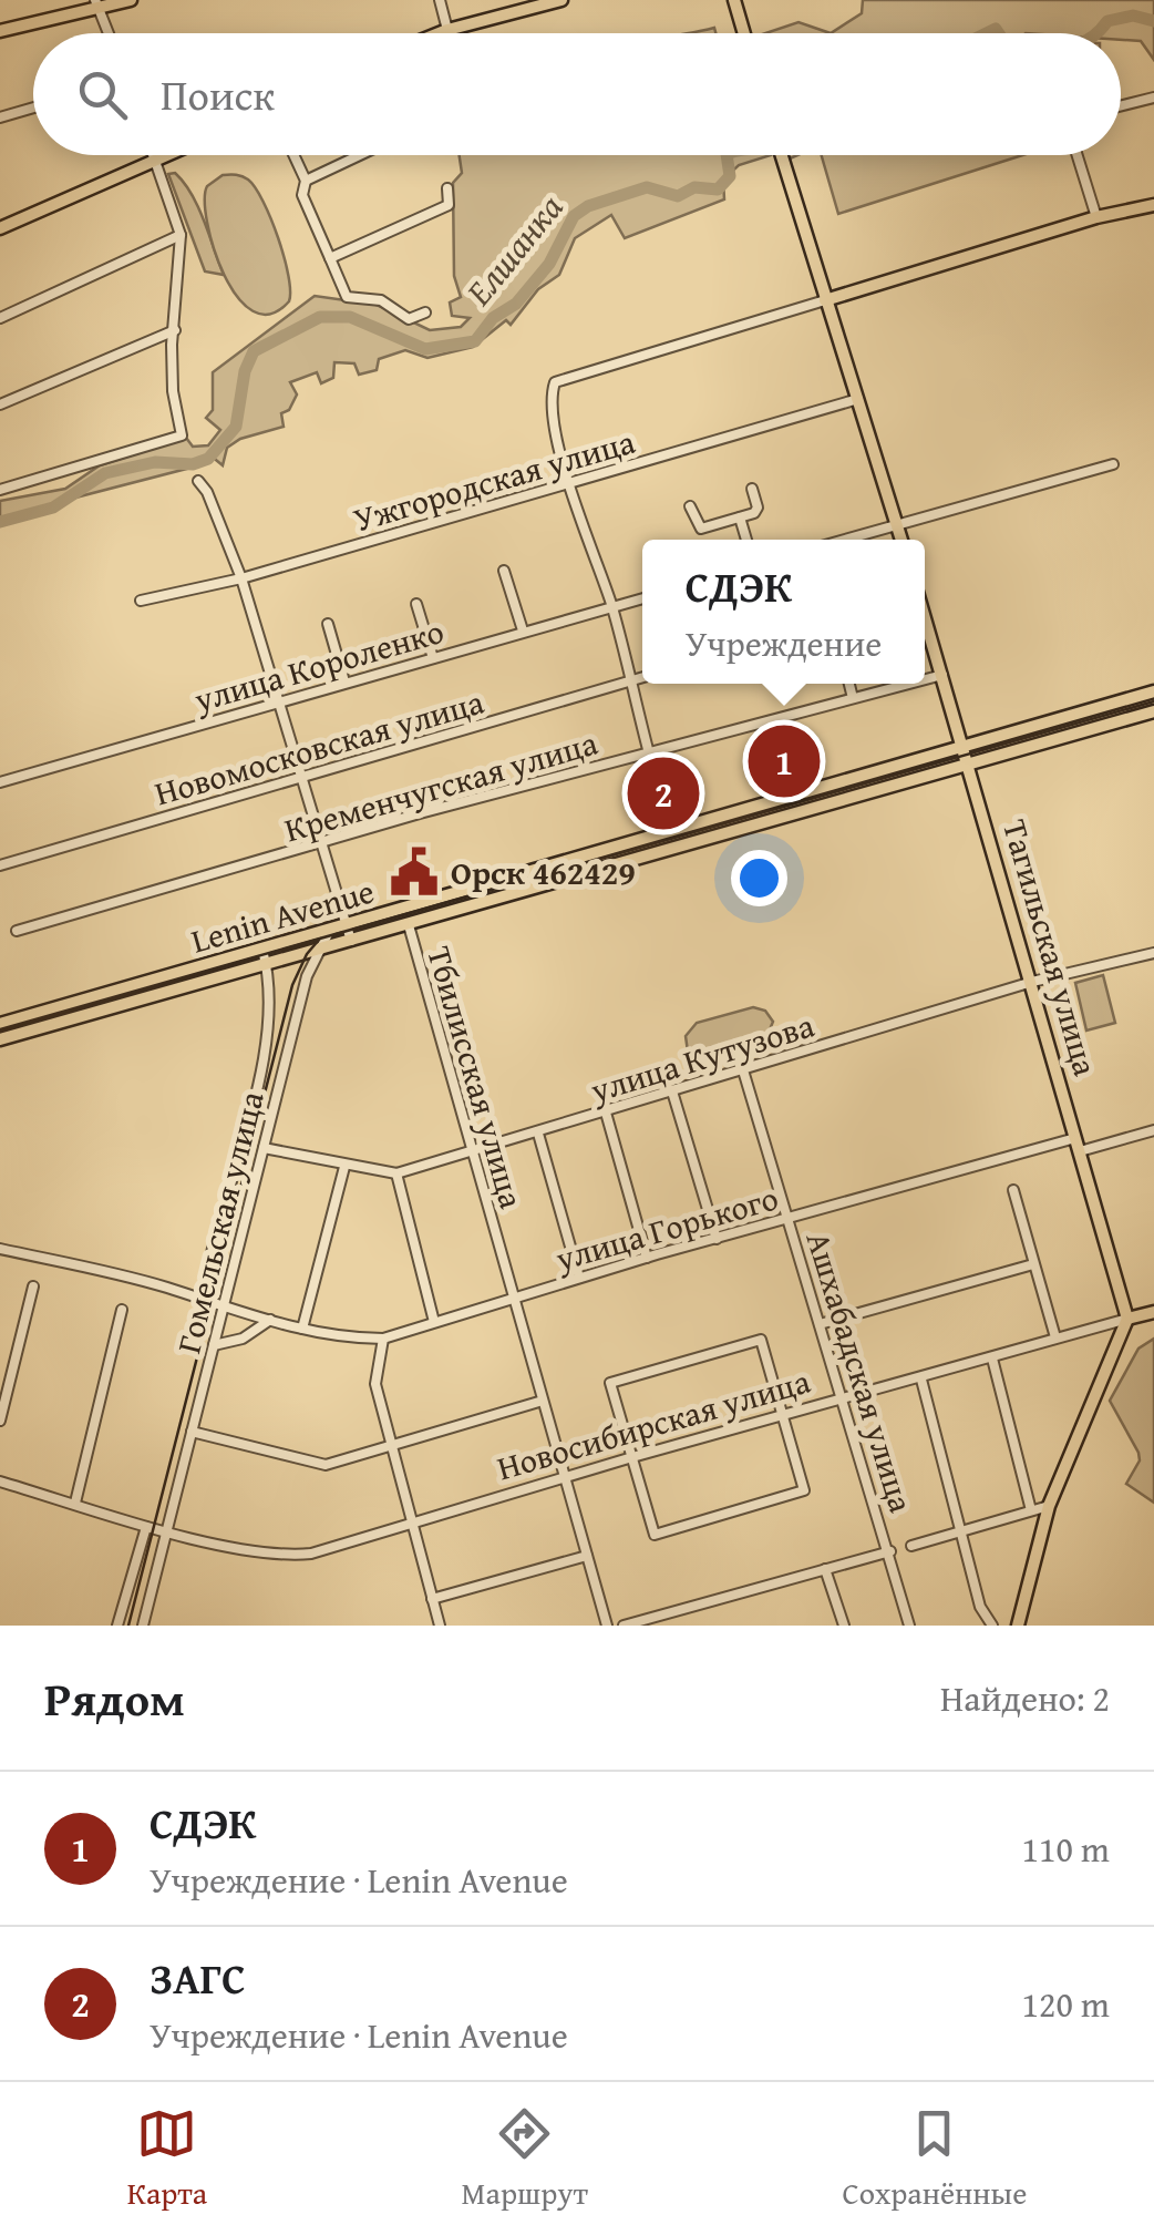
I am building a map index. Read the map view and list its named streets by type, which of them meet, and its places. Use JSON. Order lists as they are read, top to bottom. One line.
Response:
{"streets":{"main road":["Lenin Avenue","Тагильская улица","Новосибирская улица"],"street":["Ужгородская улица","улица Короленко","Новомосковская улица","Кременчугская улица","улица Кутузова","Тбилисская улица","Гомельская улица","улица Горького","Ашхабадская улица"]},"crossings":[["Кременчугская улица","Тагильская улица"],["Lenin Avenue","Тагильская улица"],["Lenin Avenue","Тбилисская улица"],["Lenin Avenue","Гомельская улица"],["Тагильская улица","улица Кутузова"],["Тагильская улица","улица Горького"],["Тагильская улица","Новосибирская улица"],["улица Кутузова","Тбилисская улица"],["улица Кутузова","Гомельская улица"],["улица Кутузова","Ашхабадская улица"],["Тбилисская улица","улица Горького"],["Тбилисская улица","Новосибирская улица"],["Гомельская улица","улица Горького"],["Гомельская улица","Новосибирская улица"],["улица Горького","Ашхабадская улица"],["Ашхабадская улица","Новосибирская улица"]],"water":["Елшанка"],"places":{"public building":["Орск 462429"]},"page":{"search":"Поиск","popup":["СДЭК","Учреждение"],"pins":["1","2"],"heading":["Рядом","Найдено: 2"],"list":[{"mark":"1","name":"СДЭК","note":"Учреждение · Lenin Avenue","value":"110 m"},{"mark":"2","name":"ЗАГС","note":"Учреждение · Lenin Avenue","value":"120 m"}],"nav":["Карта","Маршрут","Сохранённые"]}}
